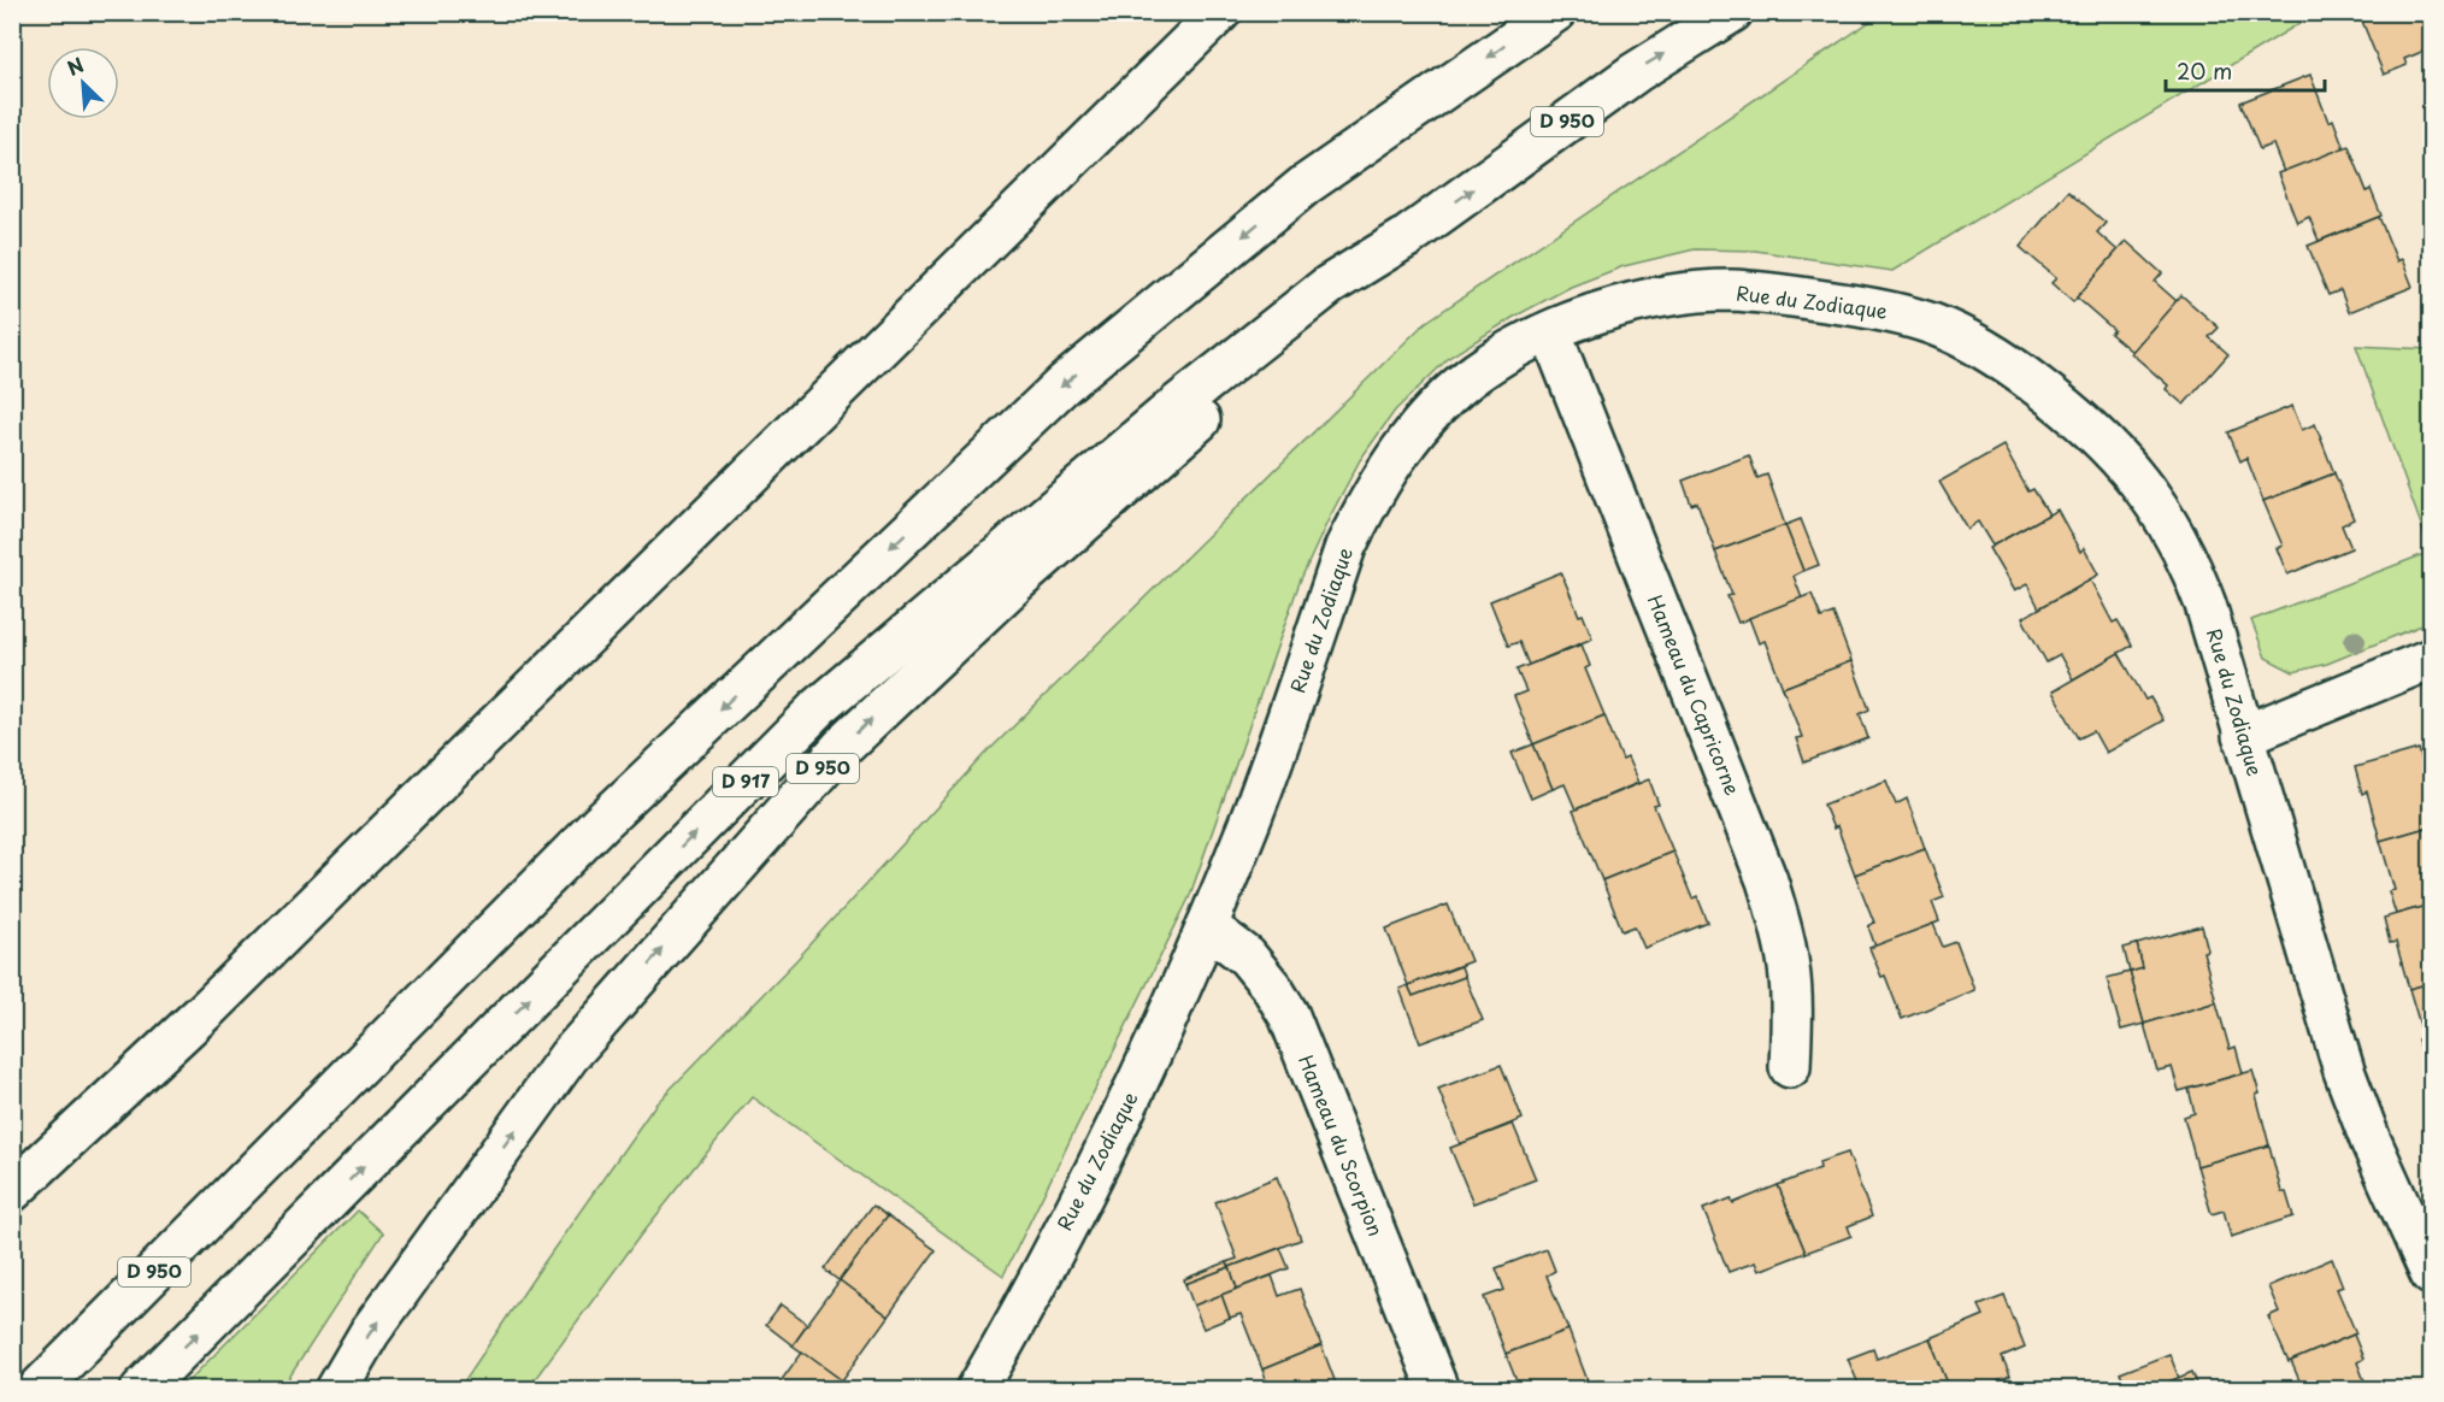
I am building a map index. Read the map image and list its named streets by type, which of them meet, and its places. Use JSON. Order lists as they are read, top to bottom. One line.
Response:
{"streets":{"main road":["D 950","Rue du Zodiaque","Hameau du Capricorne","D 917","Hameau du Scorpion"]},"crossings":[["D 950","D 917"],["Rue du Zodiaque","Hameau du Capricorne"],["Rue du Zodiaque","Hameau du Scorpion"]],"scale_bar":"20 m","north":"top left"}
